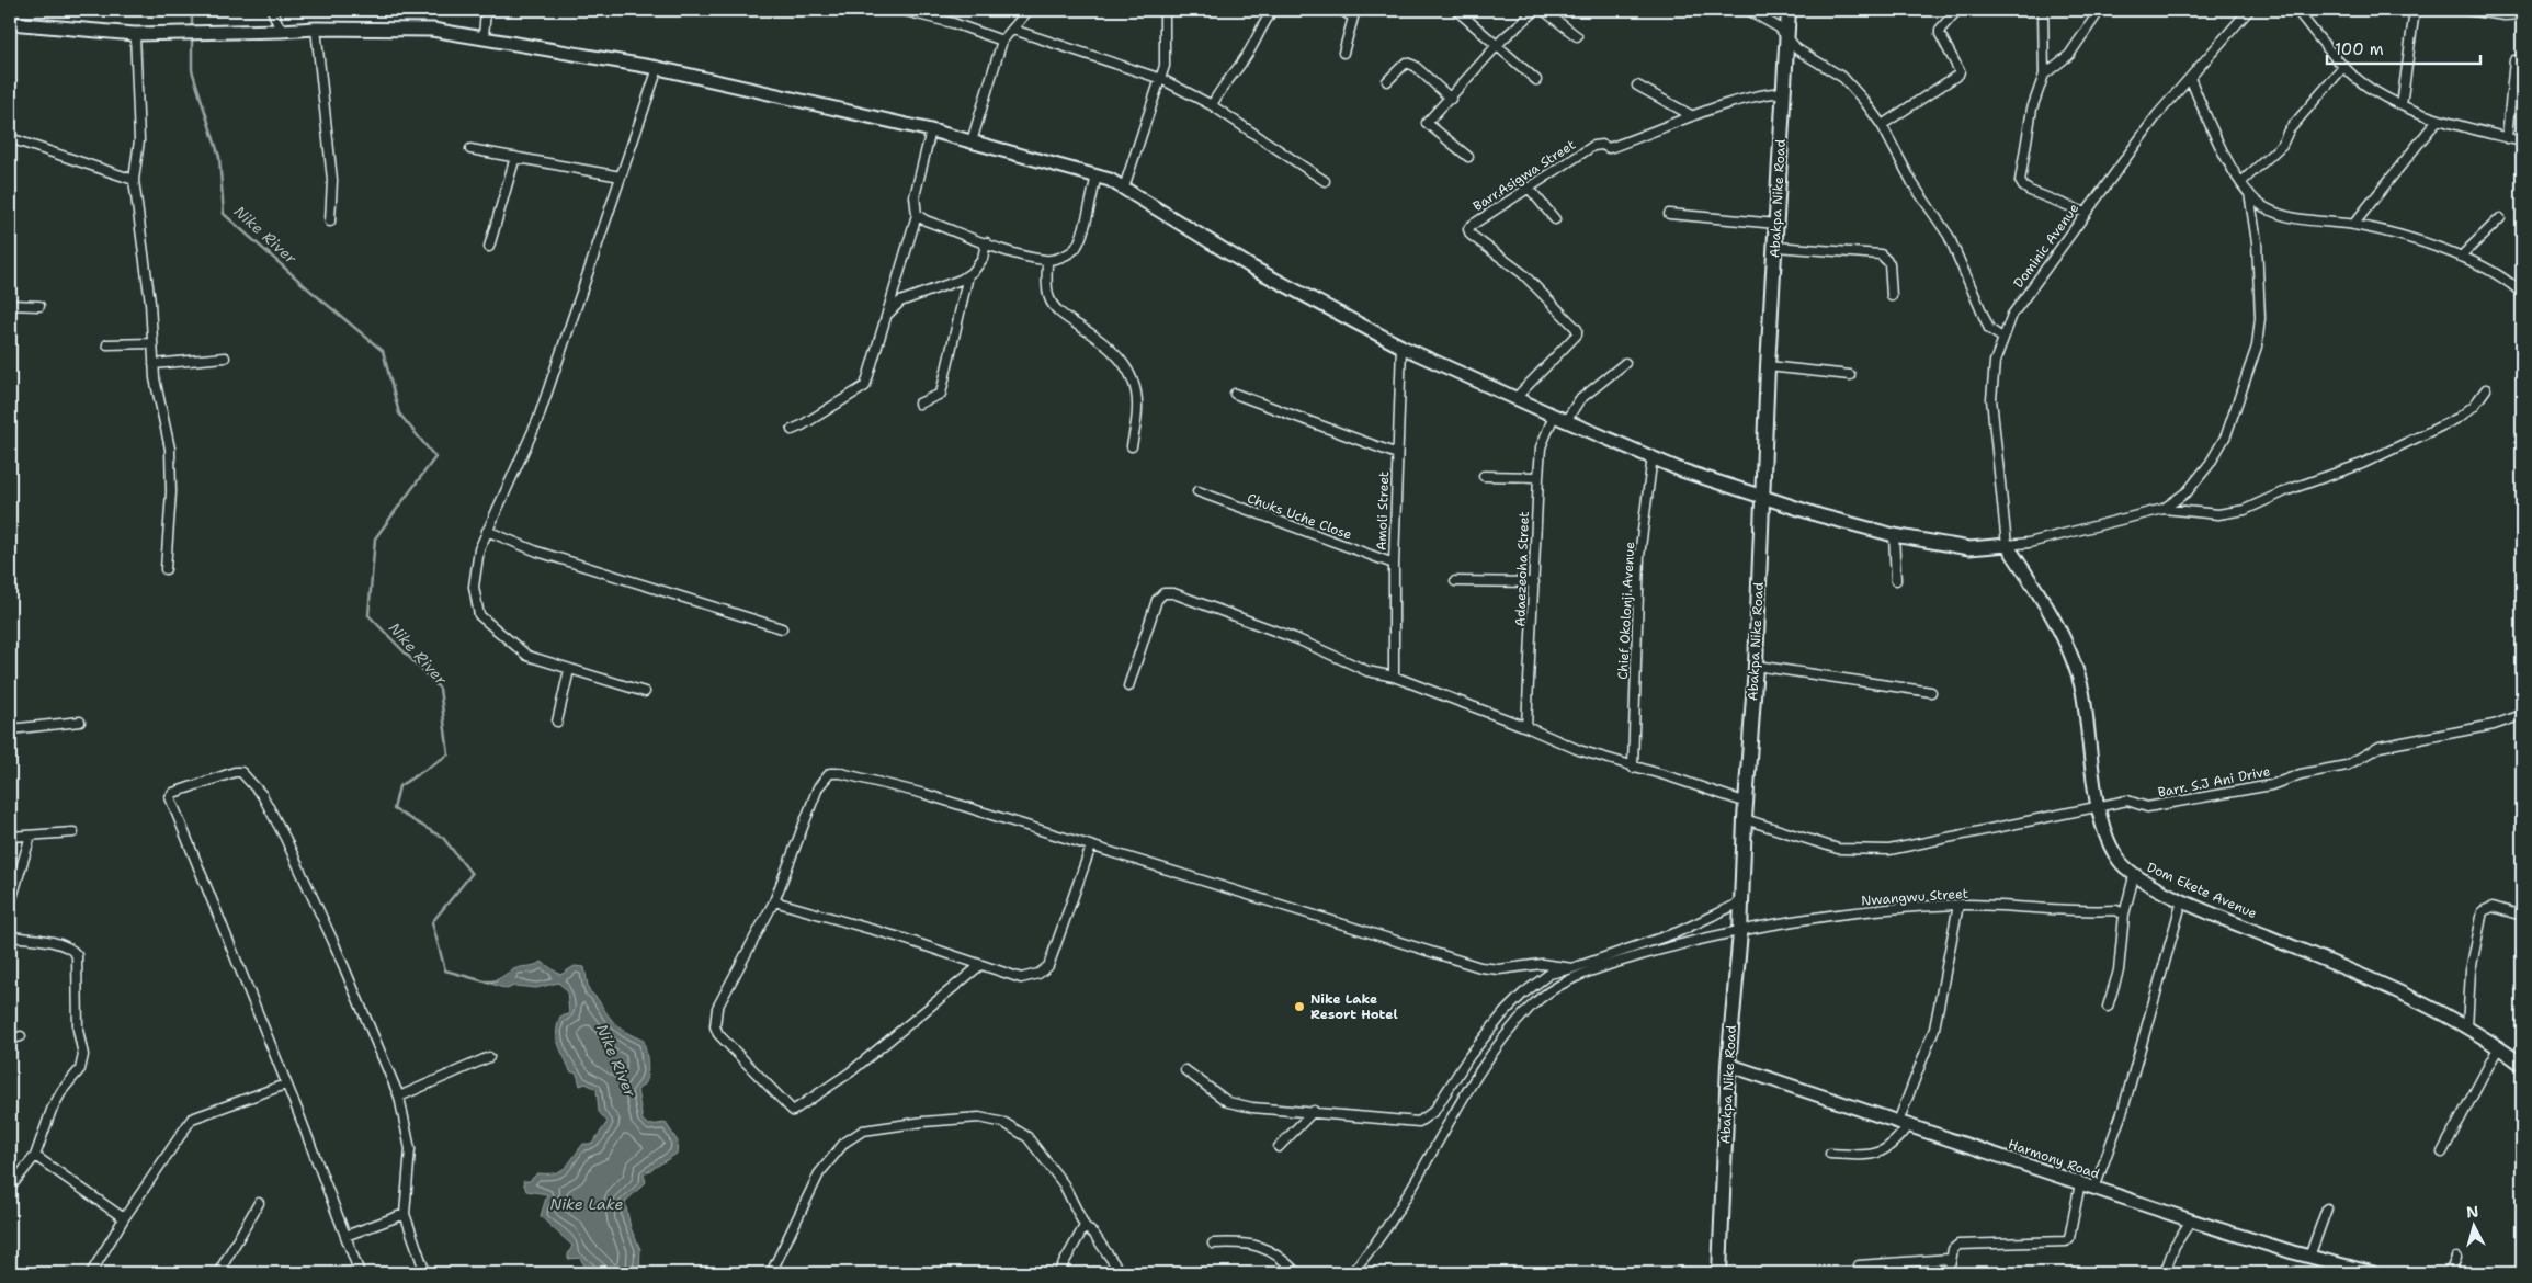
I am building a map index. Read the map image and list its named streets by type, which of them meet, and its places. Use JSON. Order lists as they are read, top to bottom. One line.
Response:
{"streets":{"main road":["Abakpa Nike Road","Dom Ekete Avenue","Harmony Road"],"street":["Barr.Asigwa Street","Dominic Avenue","Amoli Street","Chuks Uche Close","Adaezeoha Street","Chief Okolonji Avenue","Barr. S.J Ani Drive","Nwangwu Street"]},"crossings":[["Barr.Asigwa Street","Abakpa Nike Road"],["Abakpa Nike Road","Barr. S.J Ani Drive"],["Abakpa Nike Road","Nwangwu Street"],["Abakpa Nike Road","Harmony Road"],["Dominic Avenue","Dom Ekete Avenue"],["Amoli Street","Chuks Uche Close"],["Barr. S.J Ani Drive","Dom Ekete Avenue"]],"water":["Nike River","Nike Lake"],"places":["Nike Lake Resort Hotel"],"scale_bar":"100 m","north":"top"}
